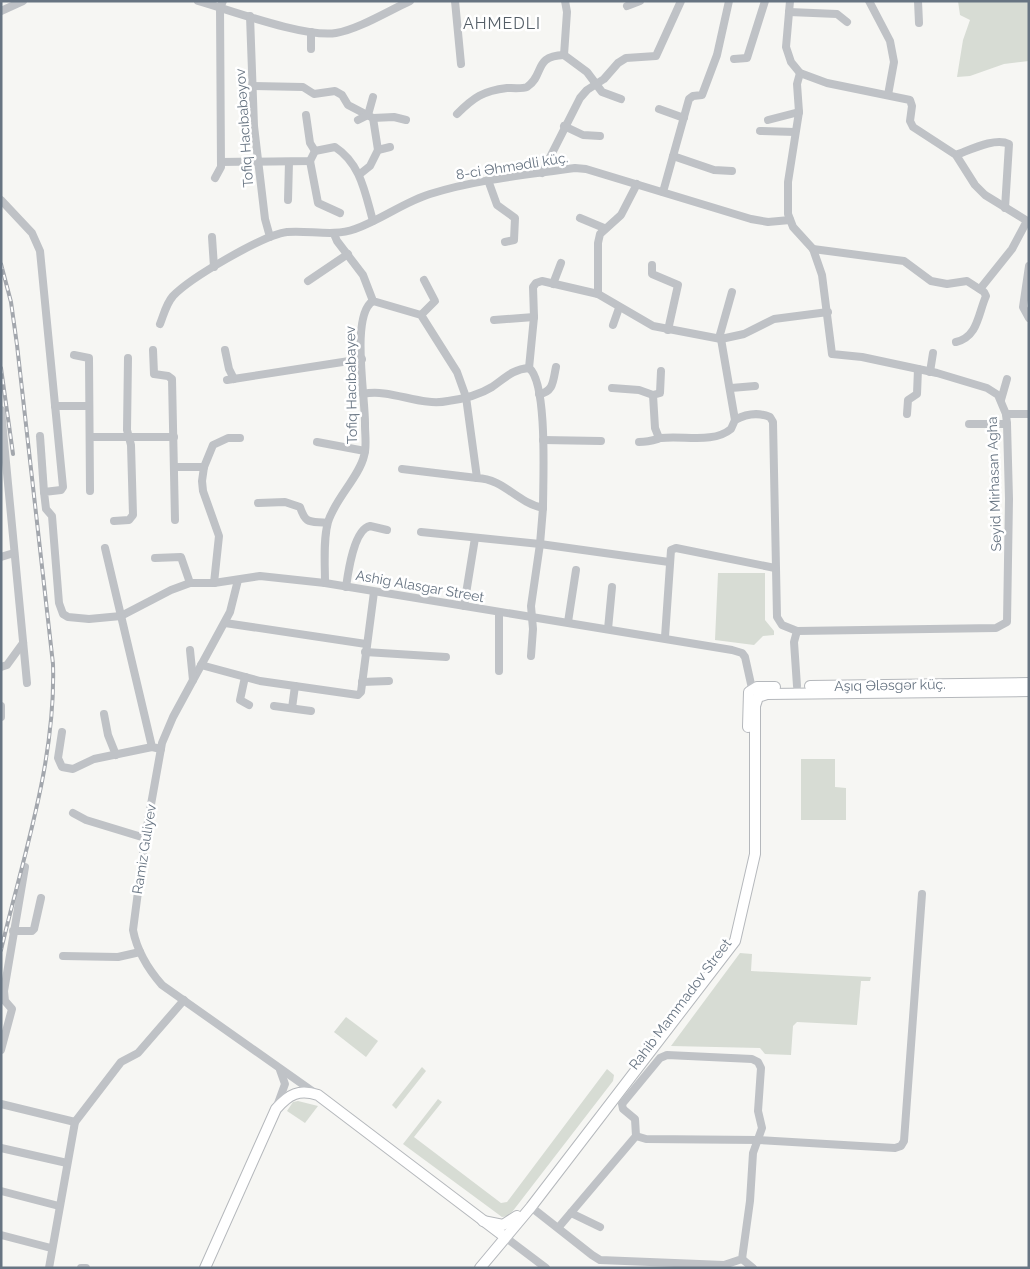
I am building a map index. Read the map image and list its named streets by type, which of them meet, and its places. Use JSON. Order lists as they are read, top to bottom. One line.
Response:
{"streets":{"main road":["Aşıq Ələsgər küç.","Rahib Mammadov Street"],"street":["Tofiq Hacıbabəyov","8-ci Əhmədli küç.","Tofiq Hacıbabayev","Seyid Mirhasan Agha","Ashig Alasgar Street","Ramiz Guliyev"]},"crossings":[["Tofiq Hacıbabəyov","8-ci Əhmədli küç."],["8-ci Əhmədli küç.","Seyid Mirhasan Agha"],["Tofiq Hacıbabayev","Ashig Alasgar Street"],["Ashig Alasgar Street","Aşıq Ələsgər küç."],["Ashig Alasgar Street","Ramiz Guliyev"],["Ashig Alasgar Street","Rahib Mammadov Street"],["Aşıq Ələsgər küç.","Rahib Mammadov Street"]],"districts":["AHMEDLI"]}
